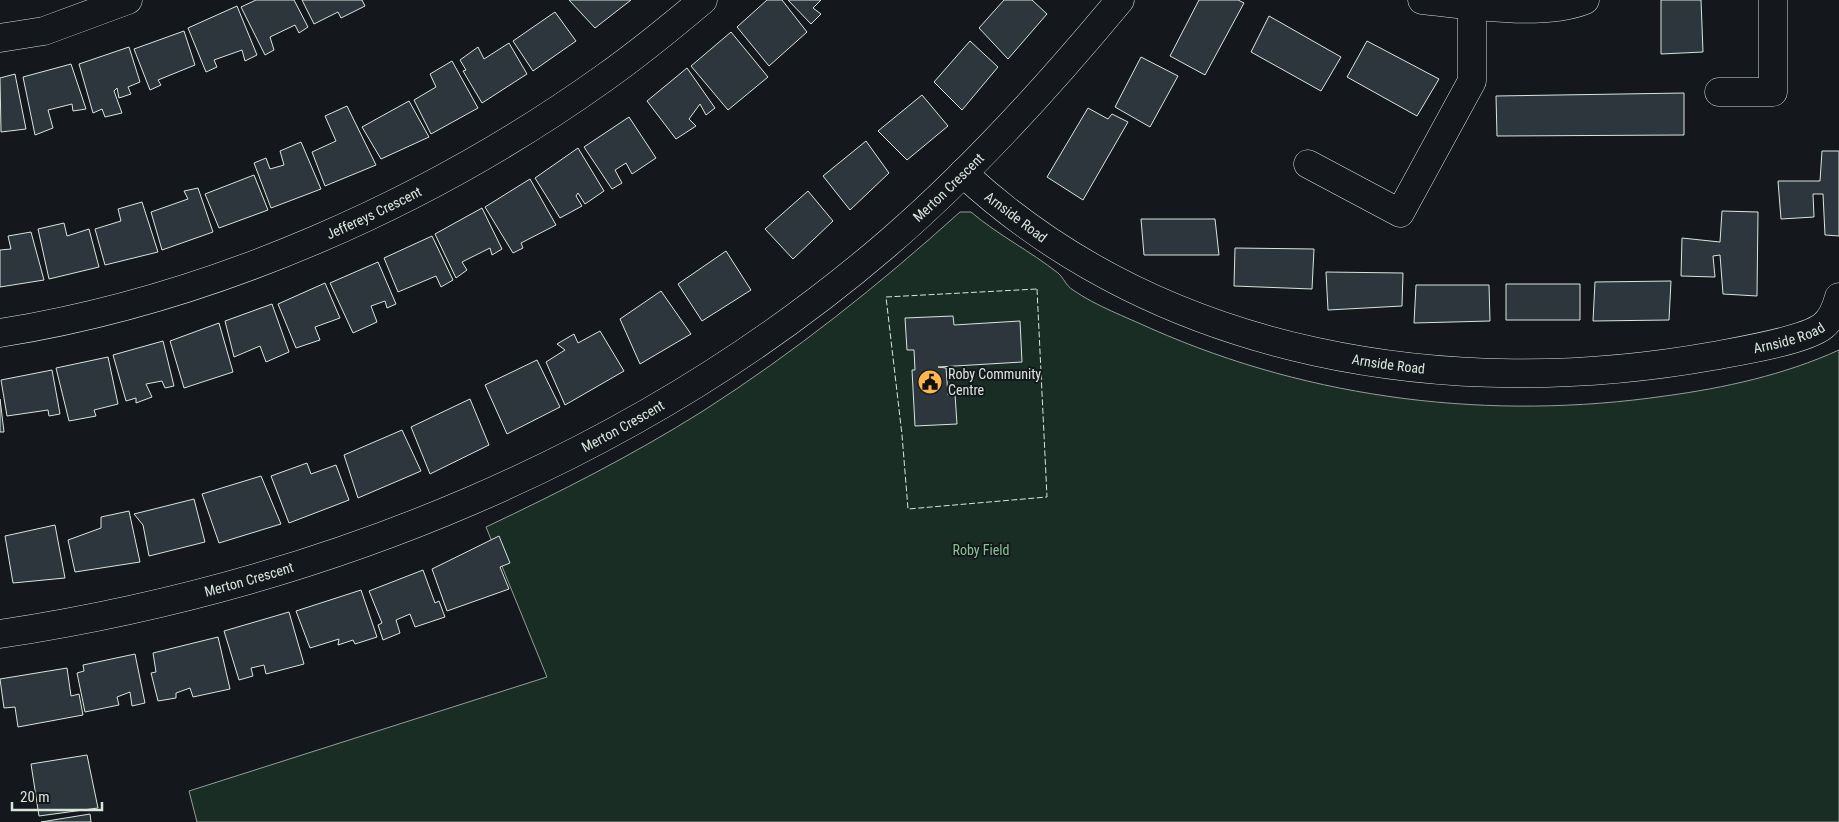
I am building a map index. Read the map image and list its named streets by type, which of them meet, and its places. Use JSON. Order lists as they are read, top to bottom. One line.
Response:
{"streets":{"street":["Merton Crescent","Jeffereys Crescent","Arnside Road"]},"crossings":[["Merton Crescent","Arnside Road"]],"parks":["Roby Field"],"places":{"public building":["Roby Community Centre"]},"scale_bar":"20 m"}
